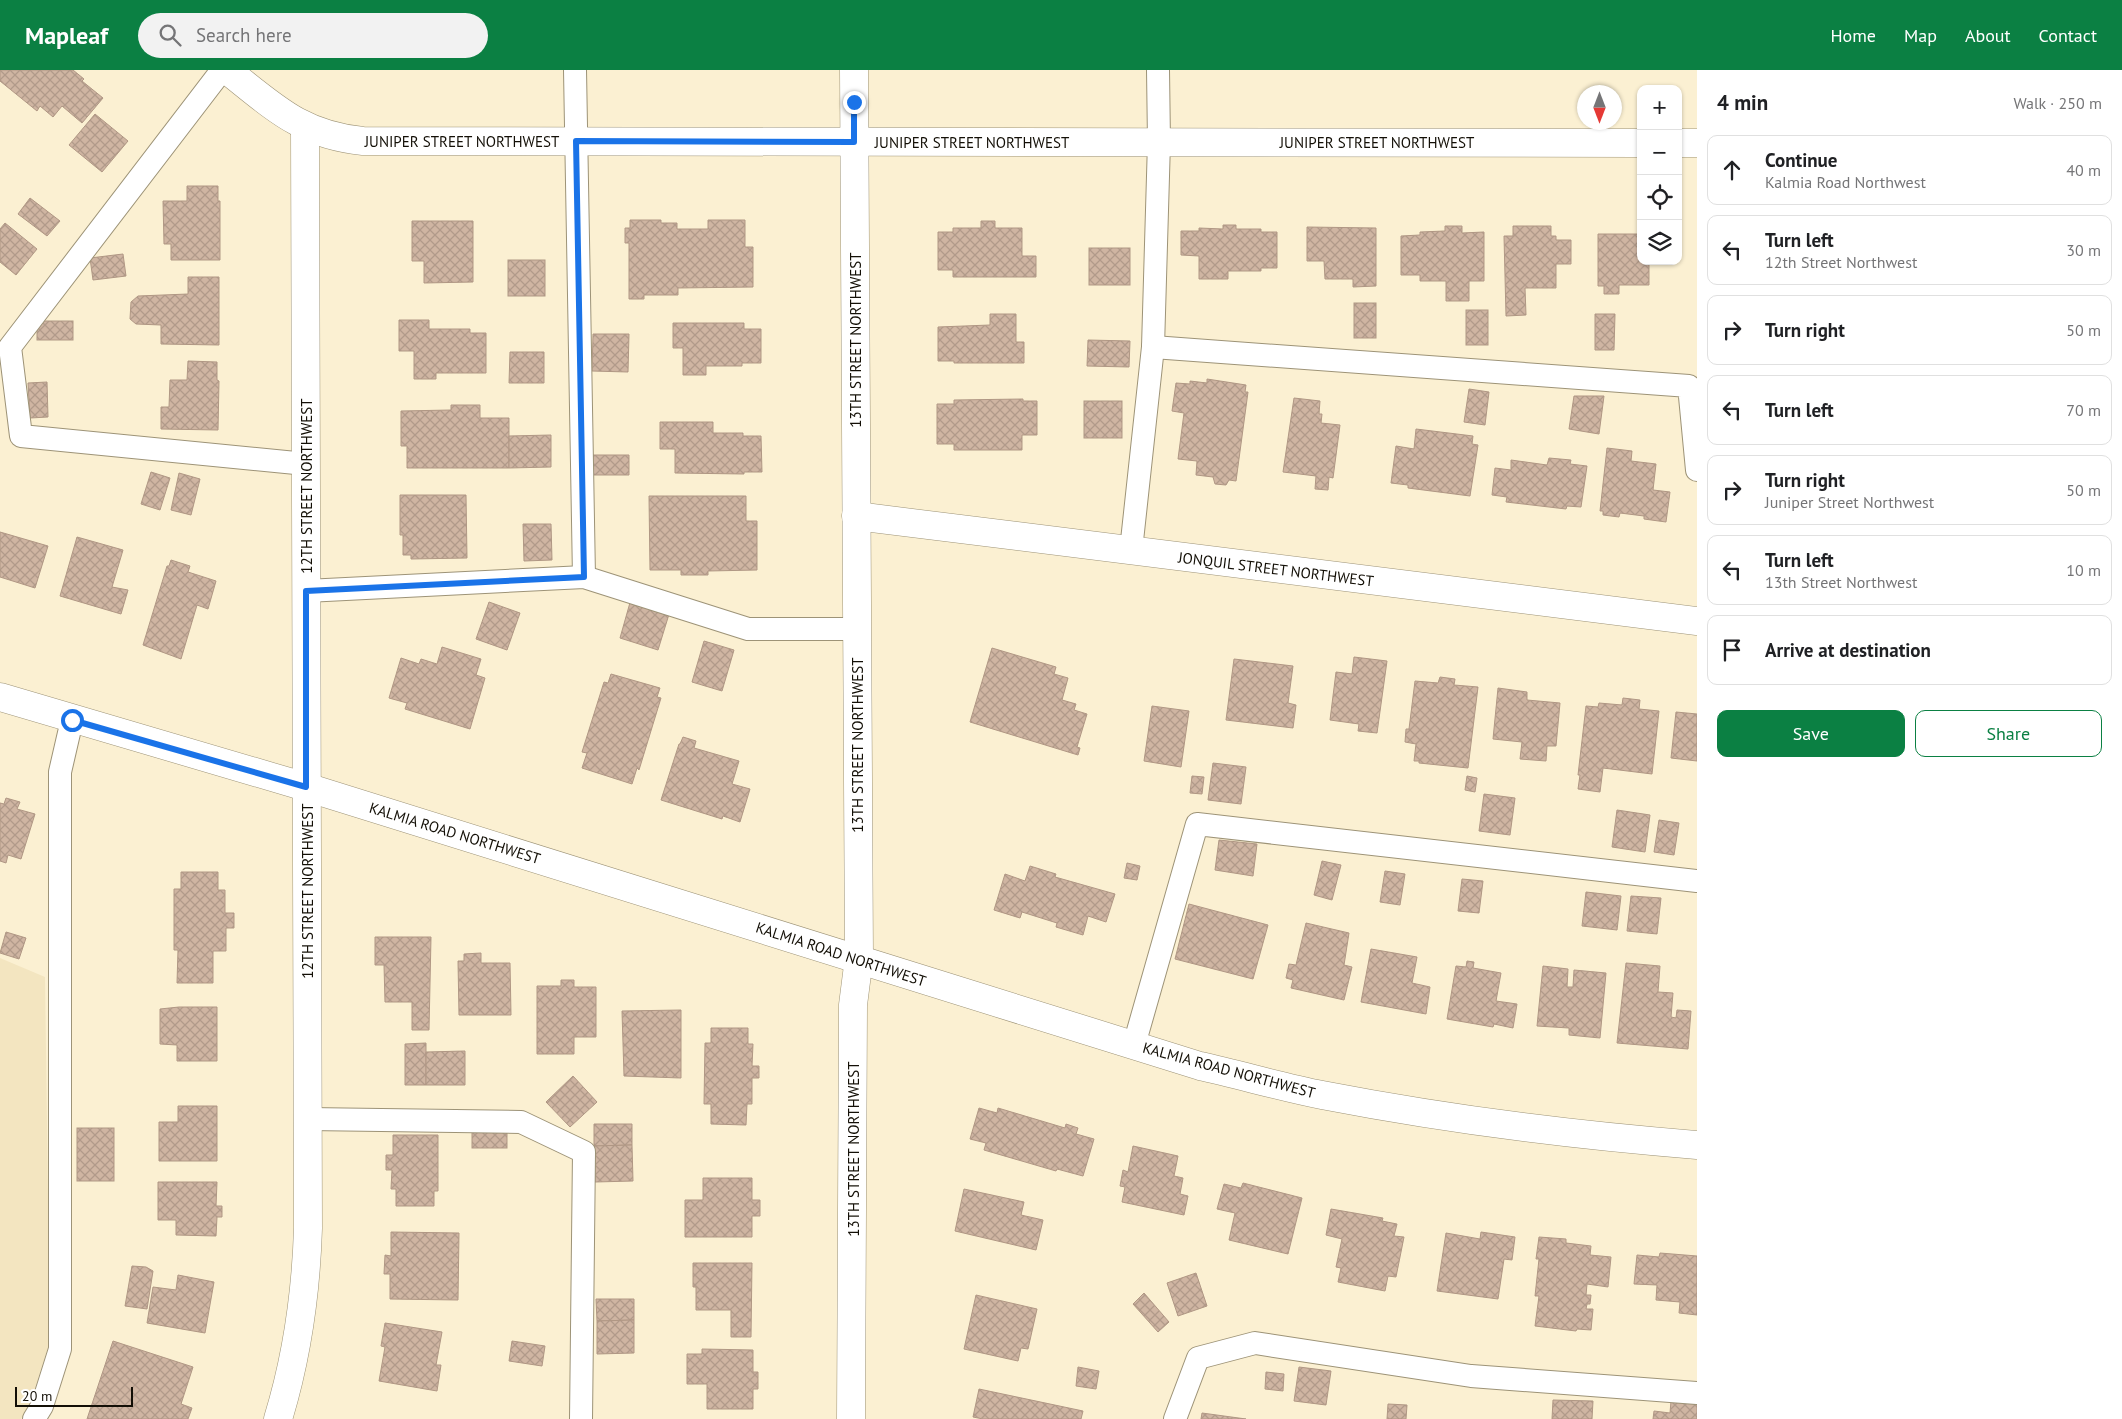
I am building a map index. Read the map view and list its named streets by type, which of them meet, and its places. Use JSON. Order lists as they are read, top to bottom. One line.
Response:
{"streets":{"street":["JUNIPER STREET NORTHWEST","13TH STREET NORTHWEST","12TH STREET NORTHWEST","JONQUIL STREET NORTHWEST","KALMIA ROAD NORTHWEST"]},"crossings":[["JUNIPER STREET NORTHWEST","13TH STREET NORTHWEST"],["JUNIPER STREET NORTHWEST","12TH STREET NORTHWEST"],["13TH STREET NORTHWEST","JONQUIL STREET NORTHWEST"],["13TH STREET NORTHWEST","KALMIA ROAD NORTHWEST"],["12TH STREET NORTHWEST","KALMIA ROAD NORTHWEST"]],"scale_bar":"20 m","north":"bottom","page":{"header":"Mapleaf","search":"Search here","nav":["Home","Map","About","Contact"],"heading":["4 min","Walk · 250 m"],"map_buttons":["+","−"],"list":[["Continue","Kalmia Road Northwest","40 m"],["Turn left","12th Street Northwest","30 m"],["Turn right","50 m"],["Turn left","70 m"],["Turn right","Juniper Street Northwest","50 m"],["Turn left","13th Street Northwest","10 m"],"Arrive at destination"],"buttons":["Save","Share"],"scale":"20 m"}}
